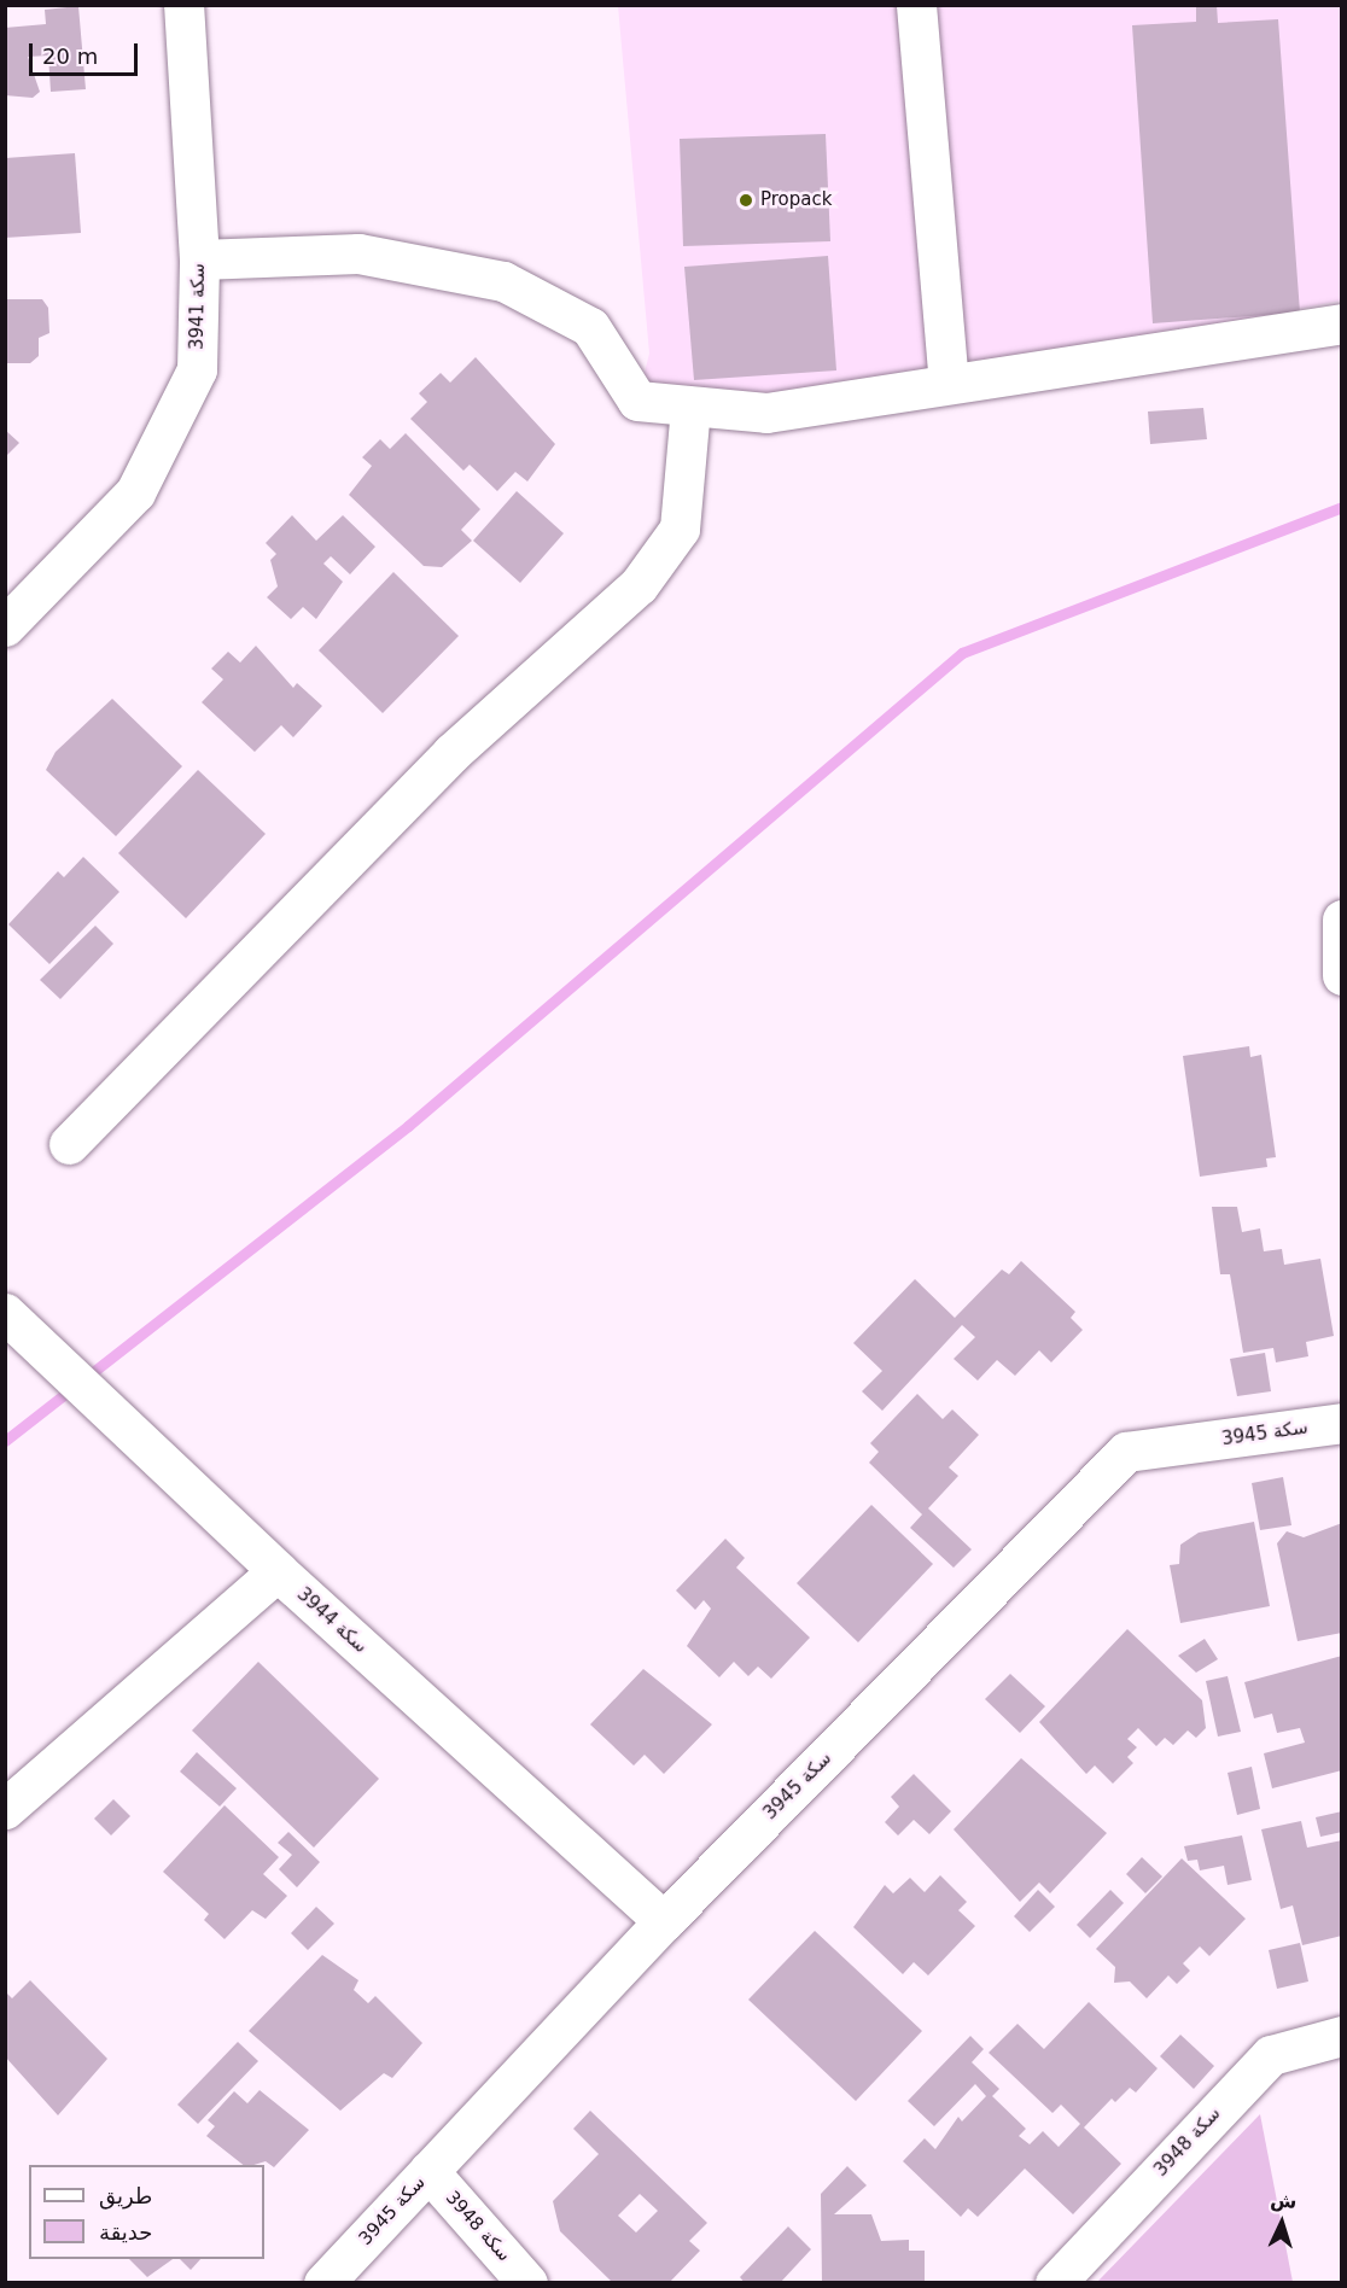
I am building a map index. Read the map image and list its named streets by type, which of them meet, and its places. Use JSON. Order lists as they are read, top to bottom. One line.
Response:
{"streets":{"street":["سكة 3941","سكة 3945","سكة 3944","سكة 3948"]},"crossings":[["سكة 3945","سكة 3944"],["سكة 3945","سكة 3948"]],"places":["Propack"],"legend":["طريق","حديقة"],"scale_bar":"20 m","north":"top"}
